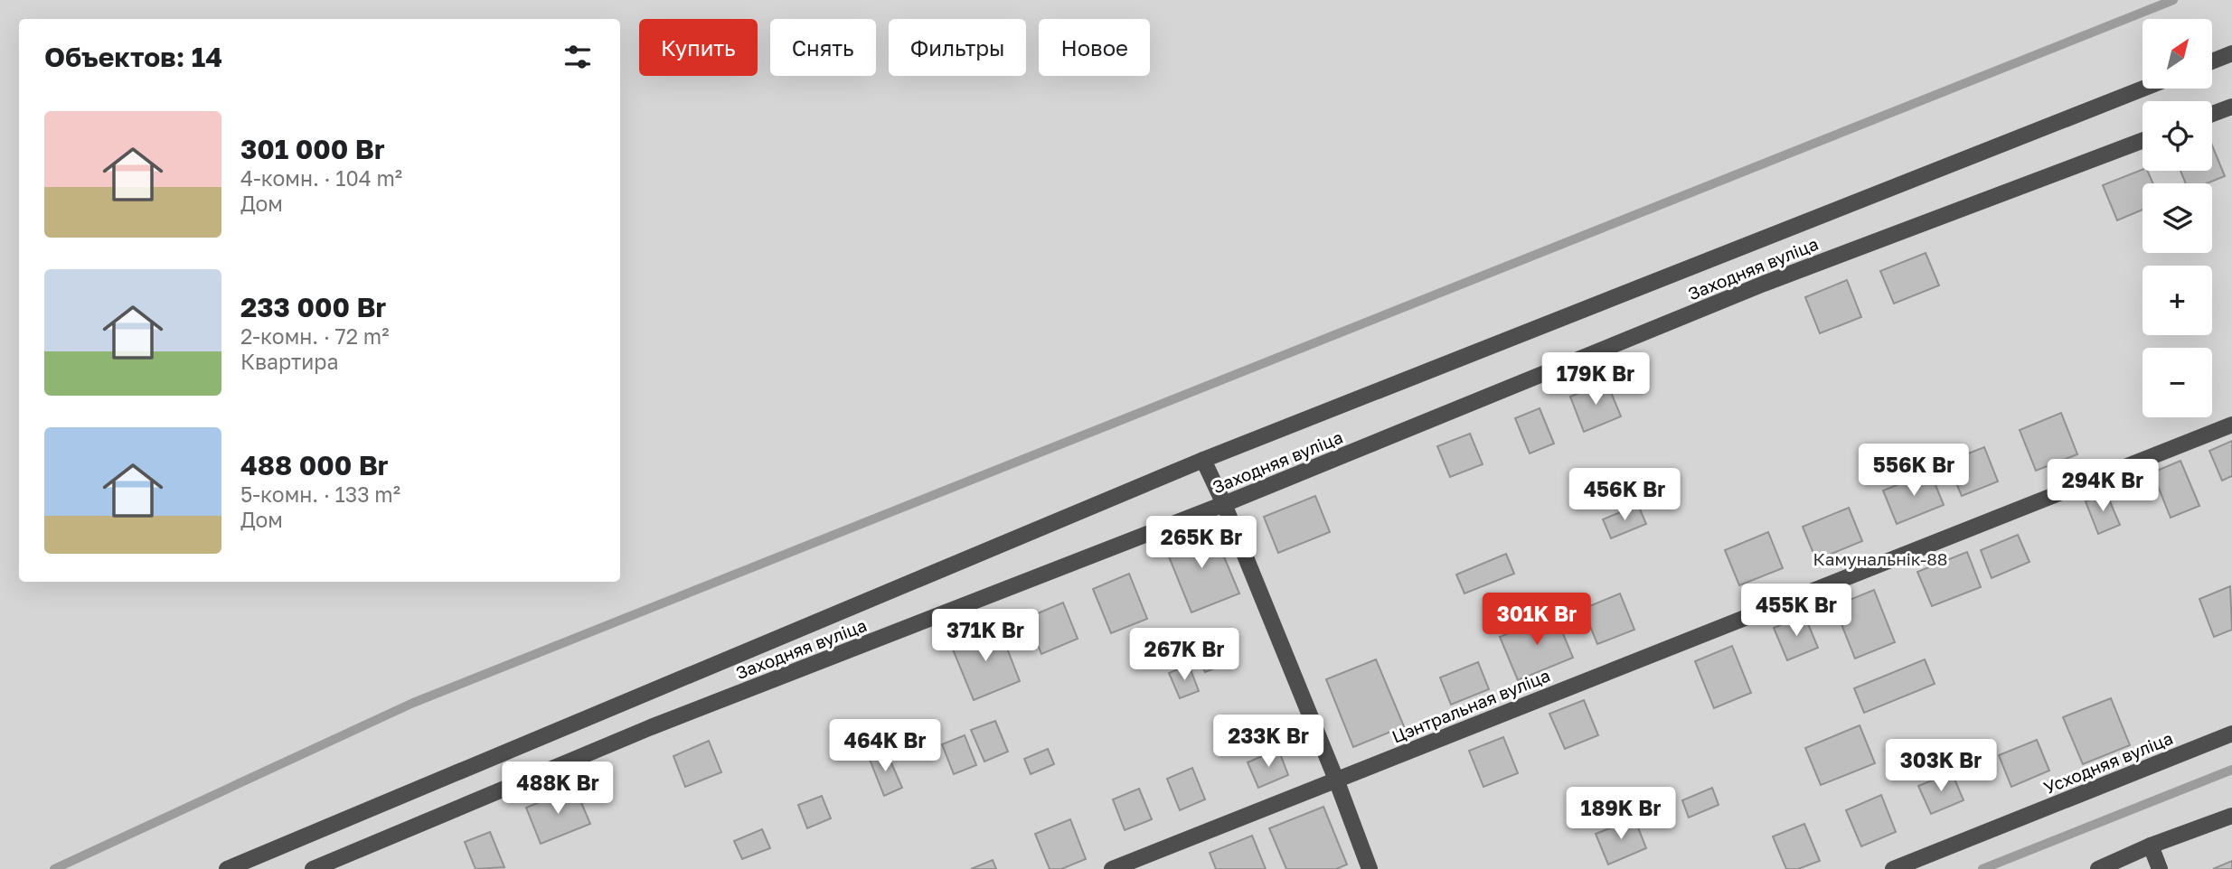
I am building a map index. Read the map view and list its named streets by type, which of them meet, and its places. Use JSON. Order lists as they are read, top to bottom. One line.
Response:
{"streets":{"street":["Заходняя вуліца","Цэнтральная вуліца","Усходняя вуліца"]},"parks":["Камунальнік-88"],"north":"top right","page":{"map_buttons":["+","−"],"chip":["Купить","Снять","Фильтры","Новое"],"heading":"Объектов: 14","list":[{"name":"301 000 Br","note":"4-комн. · 104 m² · Дом"},{"name":"233 000 Br","note":"2-комн. · 72 m² · Квартира"},{"name":"488 000 Br","note":"5-комн. · 133 m² · Дом"}],"price":["179K Br","556K Br","294K Br","456K Br","265K Br","455K Br","301K Br","371K Br","267K Br","233K Br","464K Br","303K Br","488K Br","189K Br"]}}
